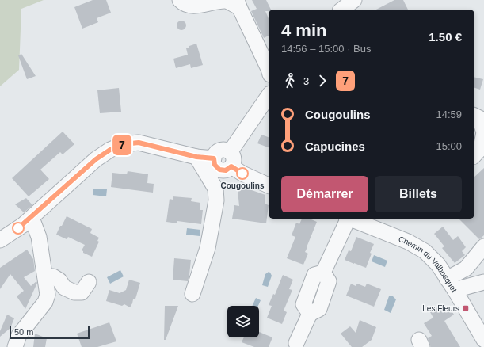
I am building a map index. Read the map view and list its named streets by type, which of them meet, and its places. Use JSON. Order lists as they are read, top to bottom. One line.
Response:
{"streets":{"street":["Chemin du Valbosquet"]},"places":{"other":["Cougoulins"],"transit":["Les Fleurs"]},"lines":["bus line 7"],"scale_bar":"50 m","page":{"on_map":"7","heading":["4 min","14:56 – 15:00 · Bus","1.50 €"],"legs":["3","7"],"list":[{"name":"Cougoulins","value":"14:59"},{"name":"Capucines","value":"15:00"}],"buttons":["Démarrer","Billets"],"scale":"50 m"}}
